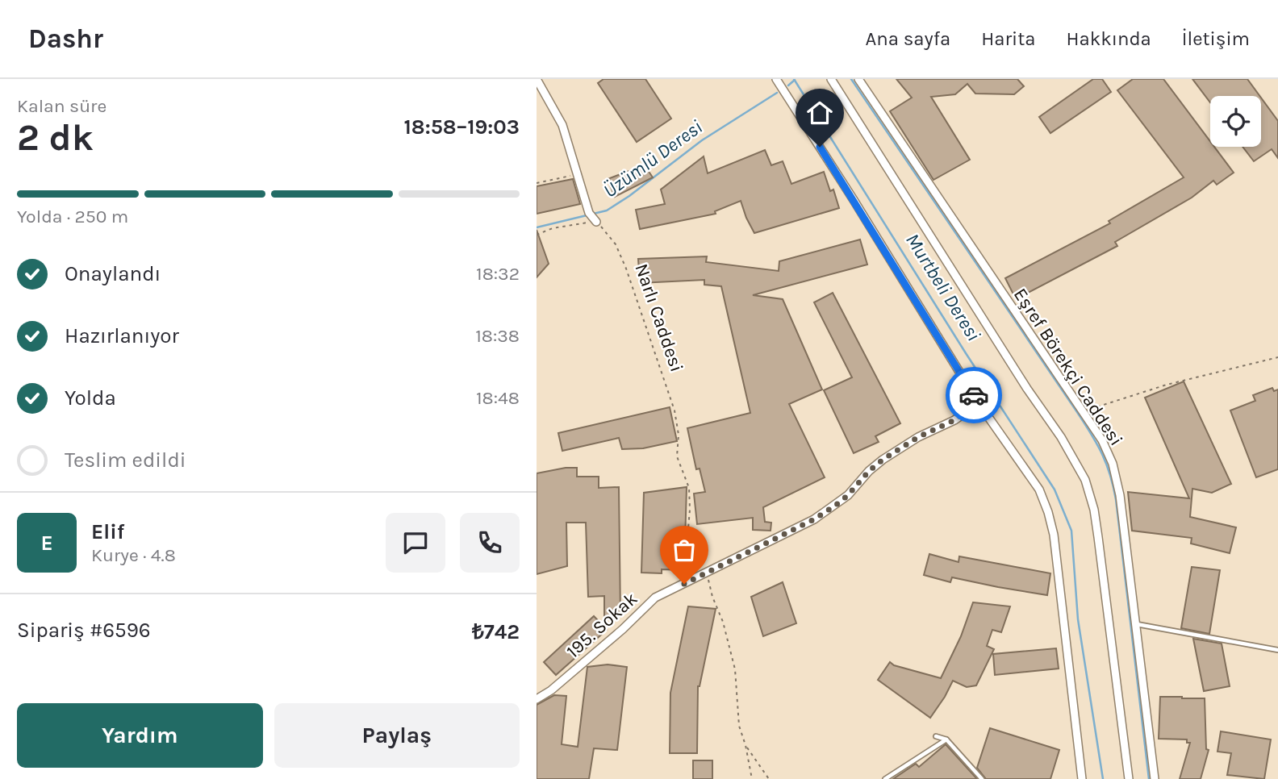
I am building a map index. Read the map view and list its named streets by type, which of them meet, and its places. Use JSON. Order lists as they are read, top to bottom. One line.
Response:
{"streets":{"street":["Eşref Börekçi Caddesi","195. Sokak"],"path":["Narlı Caddesi"]},"crossings":[["Narlı Caddesi","195. Sokak"]],"water":["Üzümlü Deresi","Murtbeli Deresi"],"page":{"header":"Dashr","nav":["Ana sayfa","Harita","Hakkında","İletişim"],"heading":["2 dk","Kalan süre","18:58–19:03"],"panel":["Elif","Kurye · 4.8","Sipariş #6596","₺742"],"bar":"Yolda · 250 m","list":[["Onaylandı","18:32"],["Hazırlanıyor","18:38"],["Yolda","18:48"],"Teslim edildi"],"round":"E","buttons":["Yardım","Paylaş"]}}
